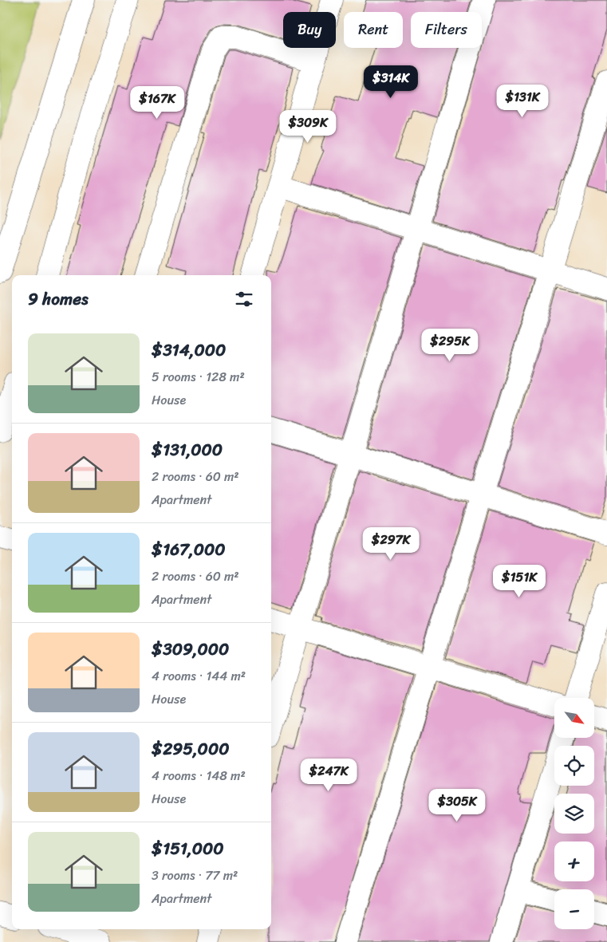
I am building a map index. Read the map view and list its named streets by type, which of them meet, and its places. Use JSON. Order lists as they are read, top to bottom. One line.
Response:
{"north":"bottom right","page":{"chip":["Buy","Rent","Filters"],"price":["$314K","$131K","$167K","$309K","$295K","$297K","$151K","$247K","$305K"],"heading":"9 homes","list":[{"name":"$314,000","note":"5 rooms · 128 m² · House"},{"name":"$131,000","note":"2 rooms · 60 m² · Apartment"},{"name":"$167,000","note":"2 rooms · 60 m² · Apartment"},{"name":"$309,000","note":"4 rooms · 144 m² · House"},{"name":"$295,000","note":"4 rooms · 148 m² · House"},{"name":"$151,000","note":"3 rooms · 77 m² · Apartment"}],"map_buttons":["+","−"]}}
